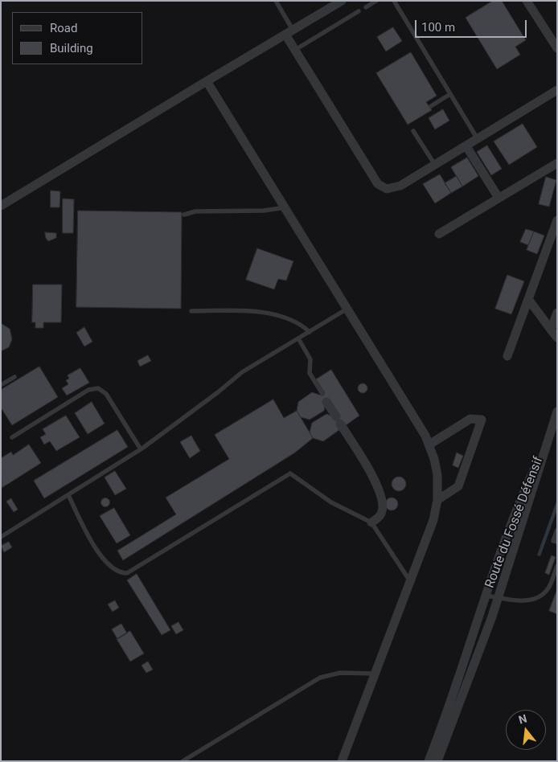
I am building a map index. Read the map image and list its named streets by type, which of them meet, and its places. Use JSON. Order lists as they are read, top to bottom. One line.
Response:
{"streets":{"street":["Route du Fossé Défensif"]},"legend":["Road","Building"],"scale_bar":"100 m","north":"top"}
